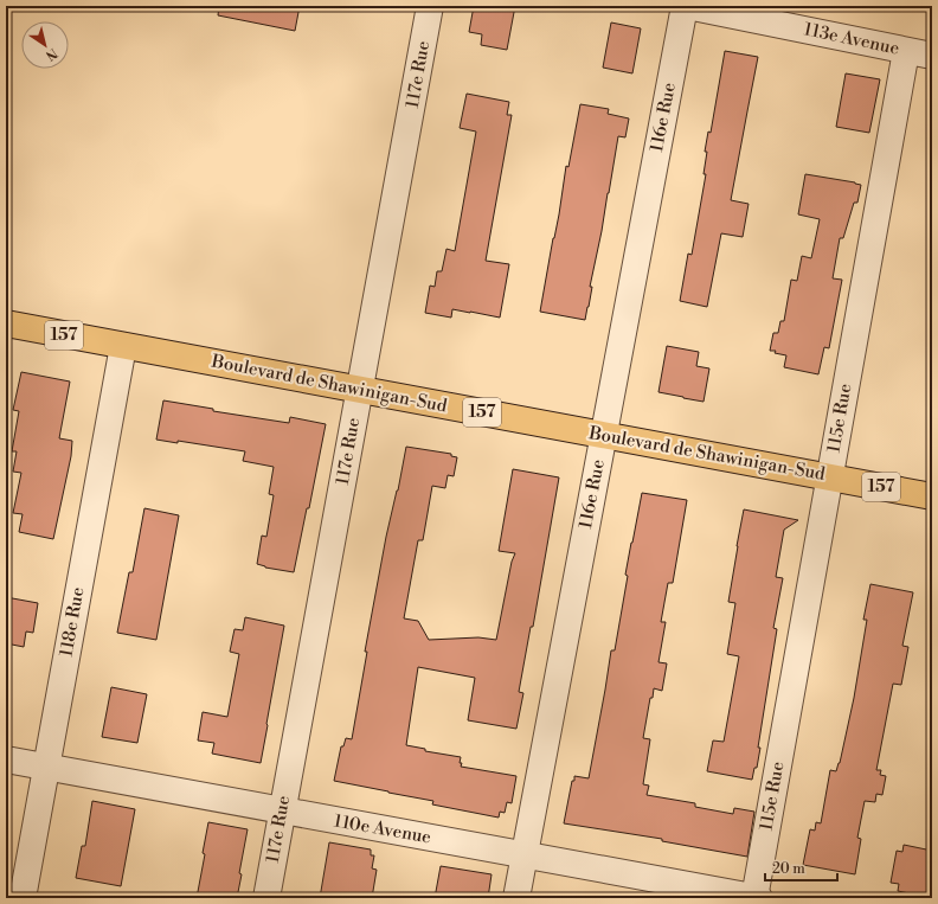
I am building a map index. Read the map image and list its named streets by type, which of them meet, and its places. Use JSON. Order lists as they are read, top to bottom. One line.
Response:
{"streets":{"main road":["157","Boulevard de Shawinigan-Sud"],"street":["113e Avenue","117e Rue","116e Rue","115e Rue","118e Rue","110e Avenue"]},"crossings":[["113e Avenue","116e Rue"],["113e Avenue","115e Rue"],["117e Rue","Boulevard de Shawinigan-Sud"],["117e Rue","110e Avenue"],["116e Rue","Boulevard de Shawinigan-Sud"],["116e Rue","110e Avenue"],["Boulevard de Shawinigan-Sud","115e Rue"],["Boulevard de Shawinigan-Sud","118e Rue"],["115e Rue","110e Avenue"],["118e Rue","110e Avenue"]],"scale_bar":"20 m","north":"bottom right"}
